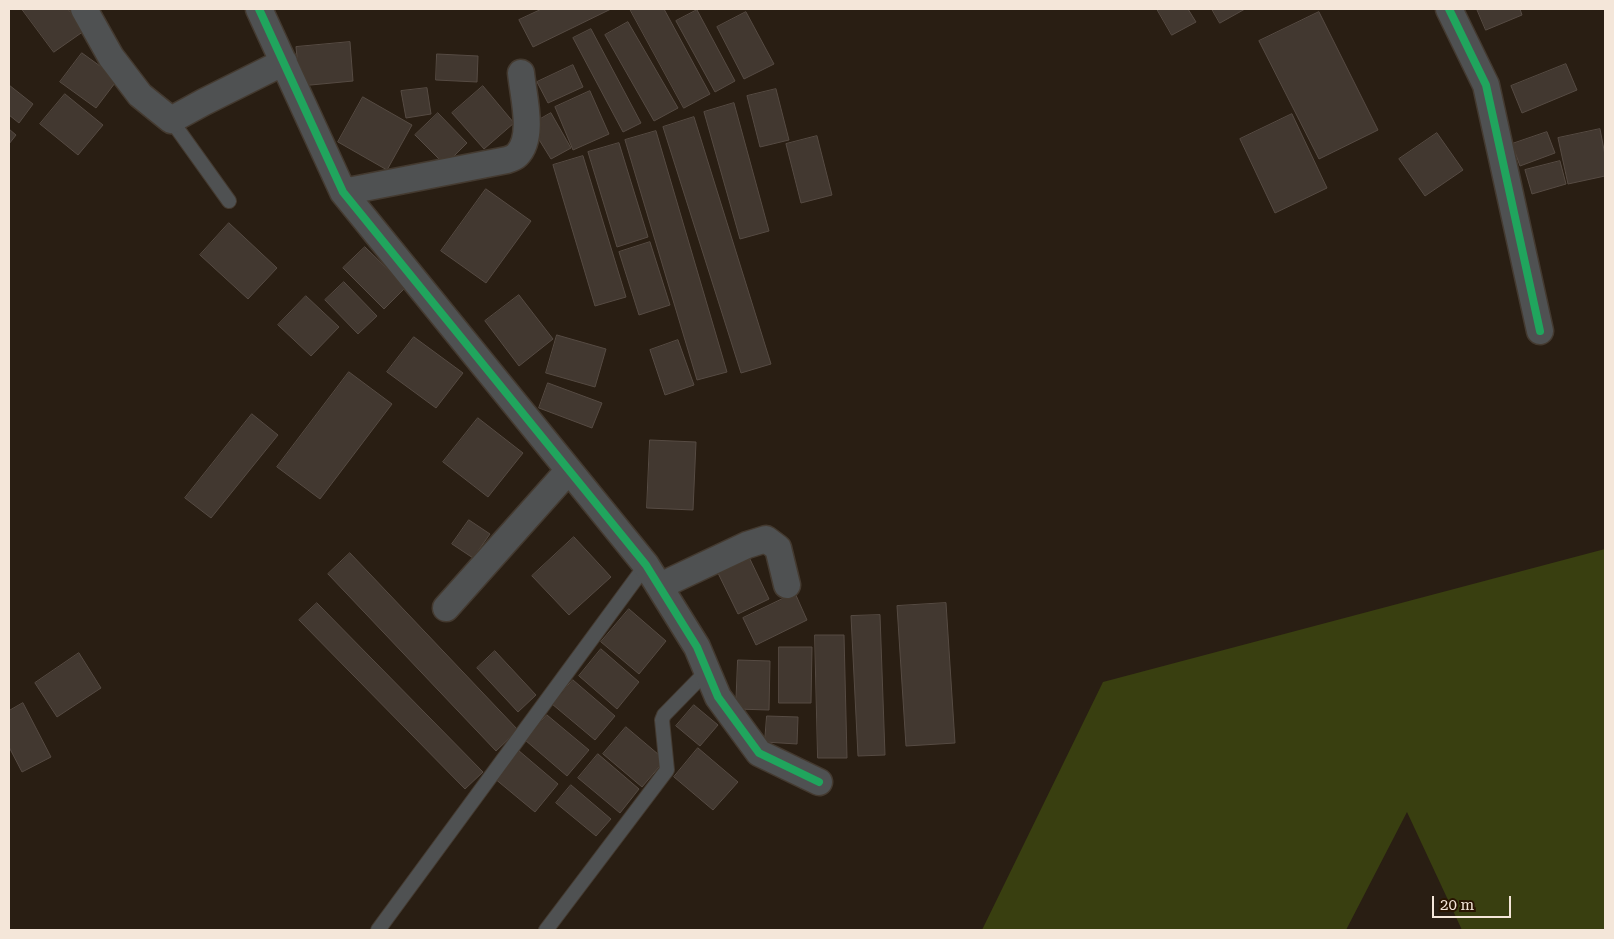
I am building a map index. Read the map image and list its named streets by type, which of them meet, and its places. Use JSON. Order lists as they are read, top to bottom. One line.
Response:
{"scale_bar":"20 m"}
